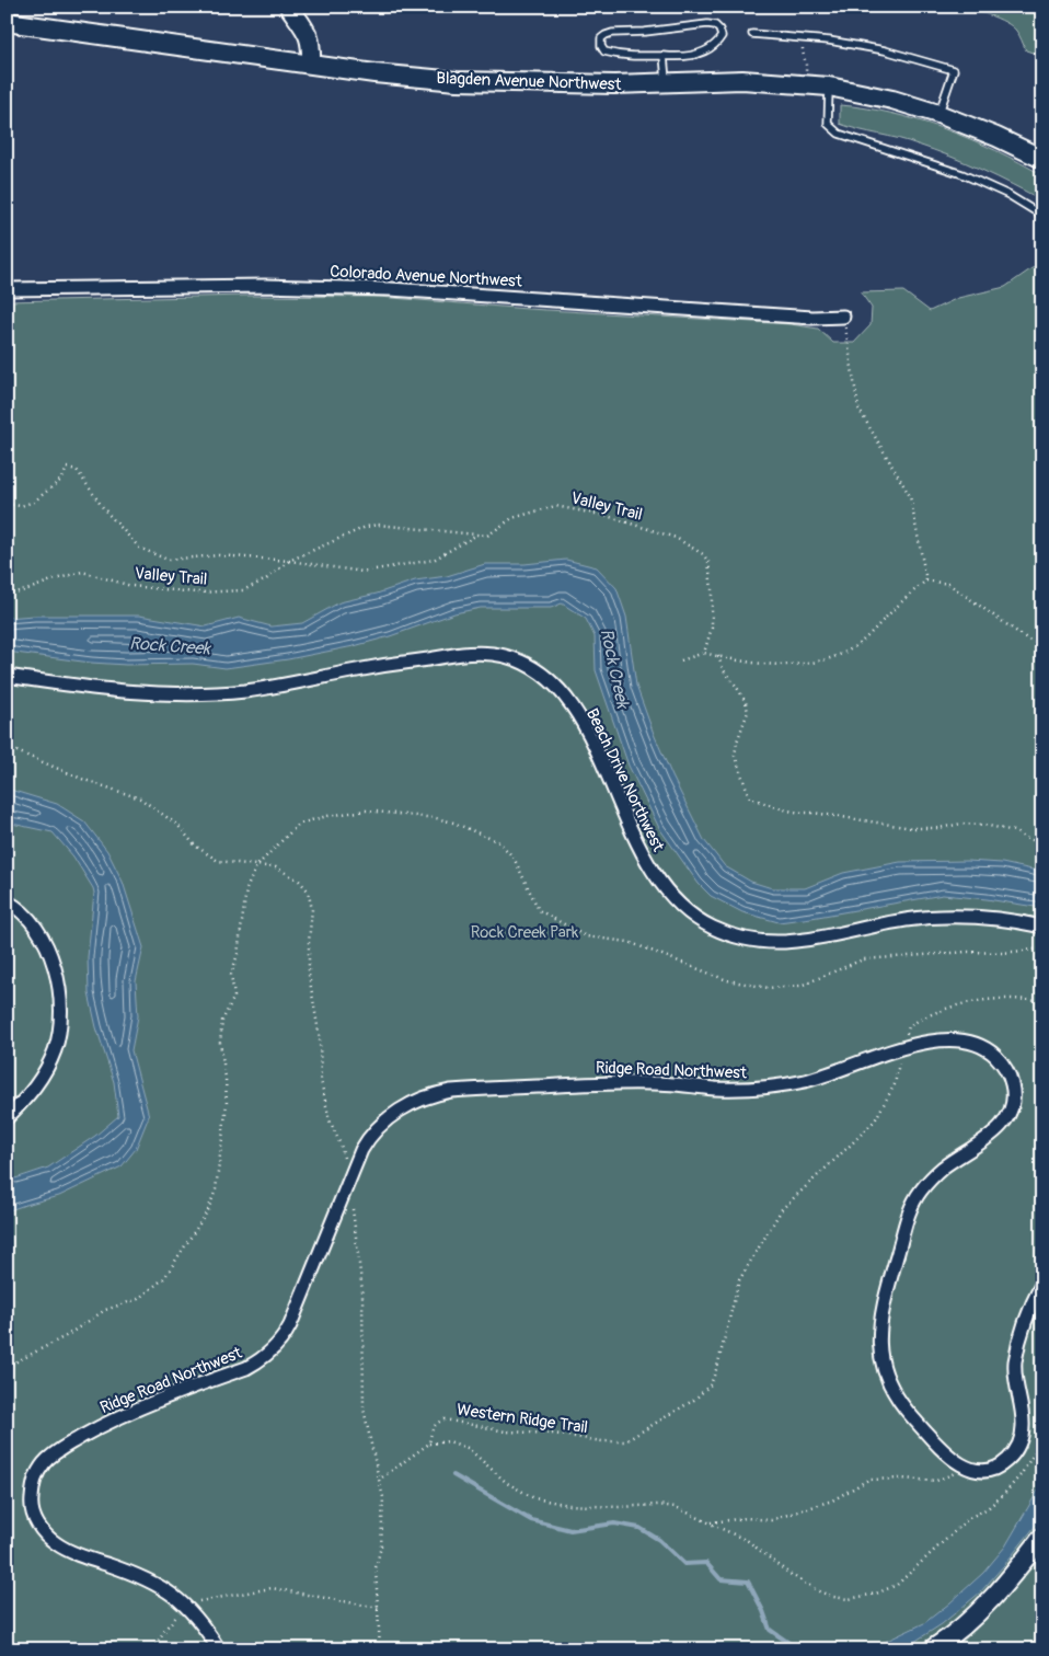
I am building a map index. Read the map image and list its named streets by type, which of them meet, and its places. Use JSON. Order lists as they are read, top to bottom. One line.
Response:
{"streets":{"main road":["Blagden Avenue Northwest"],"street":["Colorado Avenue Northwest","Beach Drive Northwest","Ridge Road Northwest"],"path":["Valley Trail","Western Ridge Trail"]},"crossings":[["Ridge Road Northwest","Western Ridge Trail"]],"water":["Rock Creek"],"parks":["Rock Creek Park"]}
